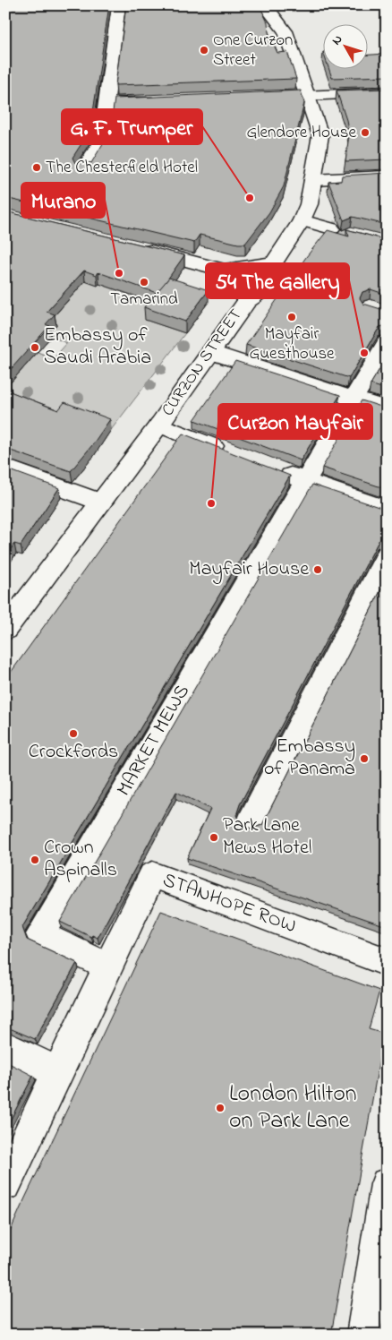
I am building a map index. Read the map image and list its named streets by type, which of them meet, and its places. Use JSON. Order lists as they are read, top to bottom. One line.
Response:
{"streets":{"street":["CURZON STREET","MARKET MEWS","STANHOPE ROW"]},"crossings":[["MARKET MEWS","STANHOPE ROW"]],"places":["One Curzon Street","Glendore House","The Chesterfield Hotel","G. F. Trumper","Murano","Tamarind","Mayfair Guesthouse","Embassy of Saudi Arabia","54 The Gallery","Curzon Mayfair","Mayfair House","Crockfords","Embassy of Panama","Park Lane Mews Hotel","Crown Aspinalls","London Hilton on Park Lane"],"north":"top left"}
